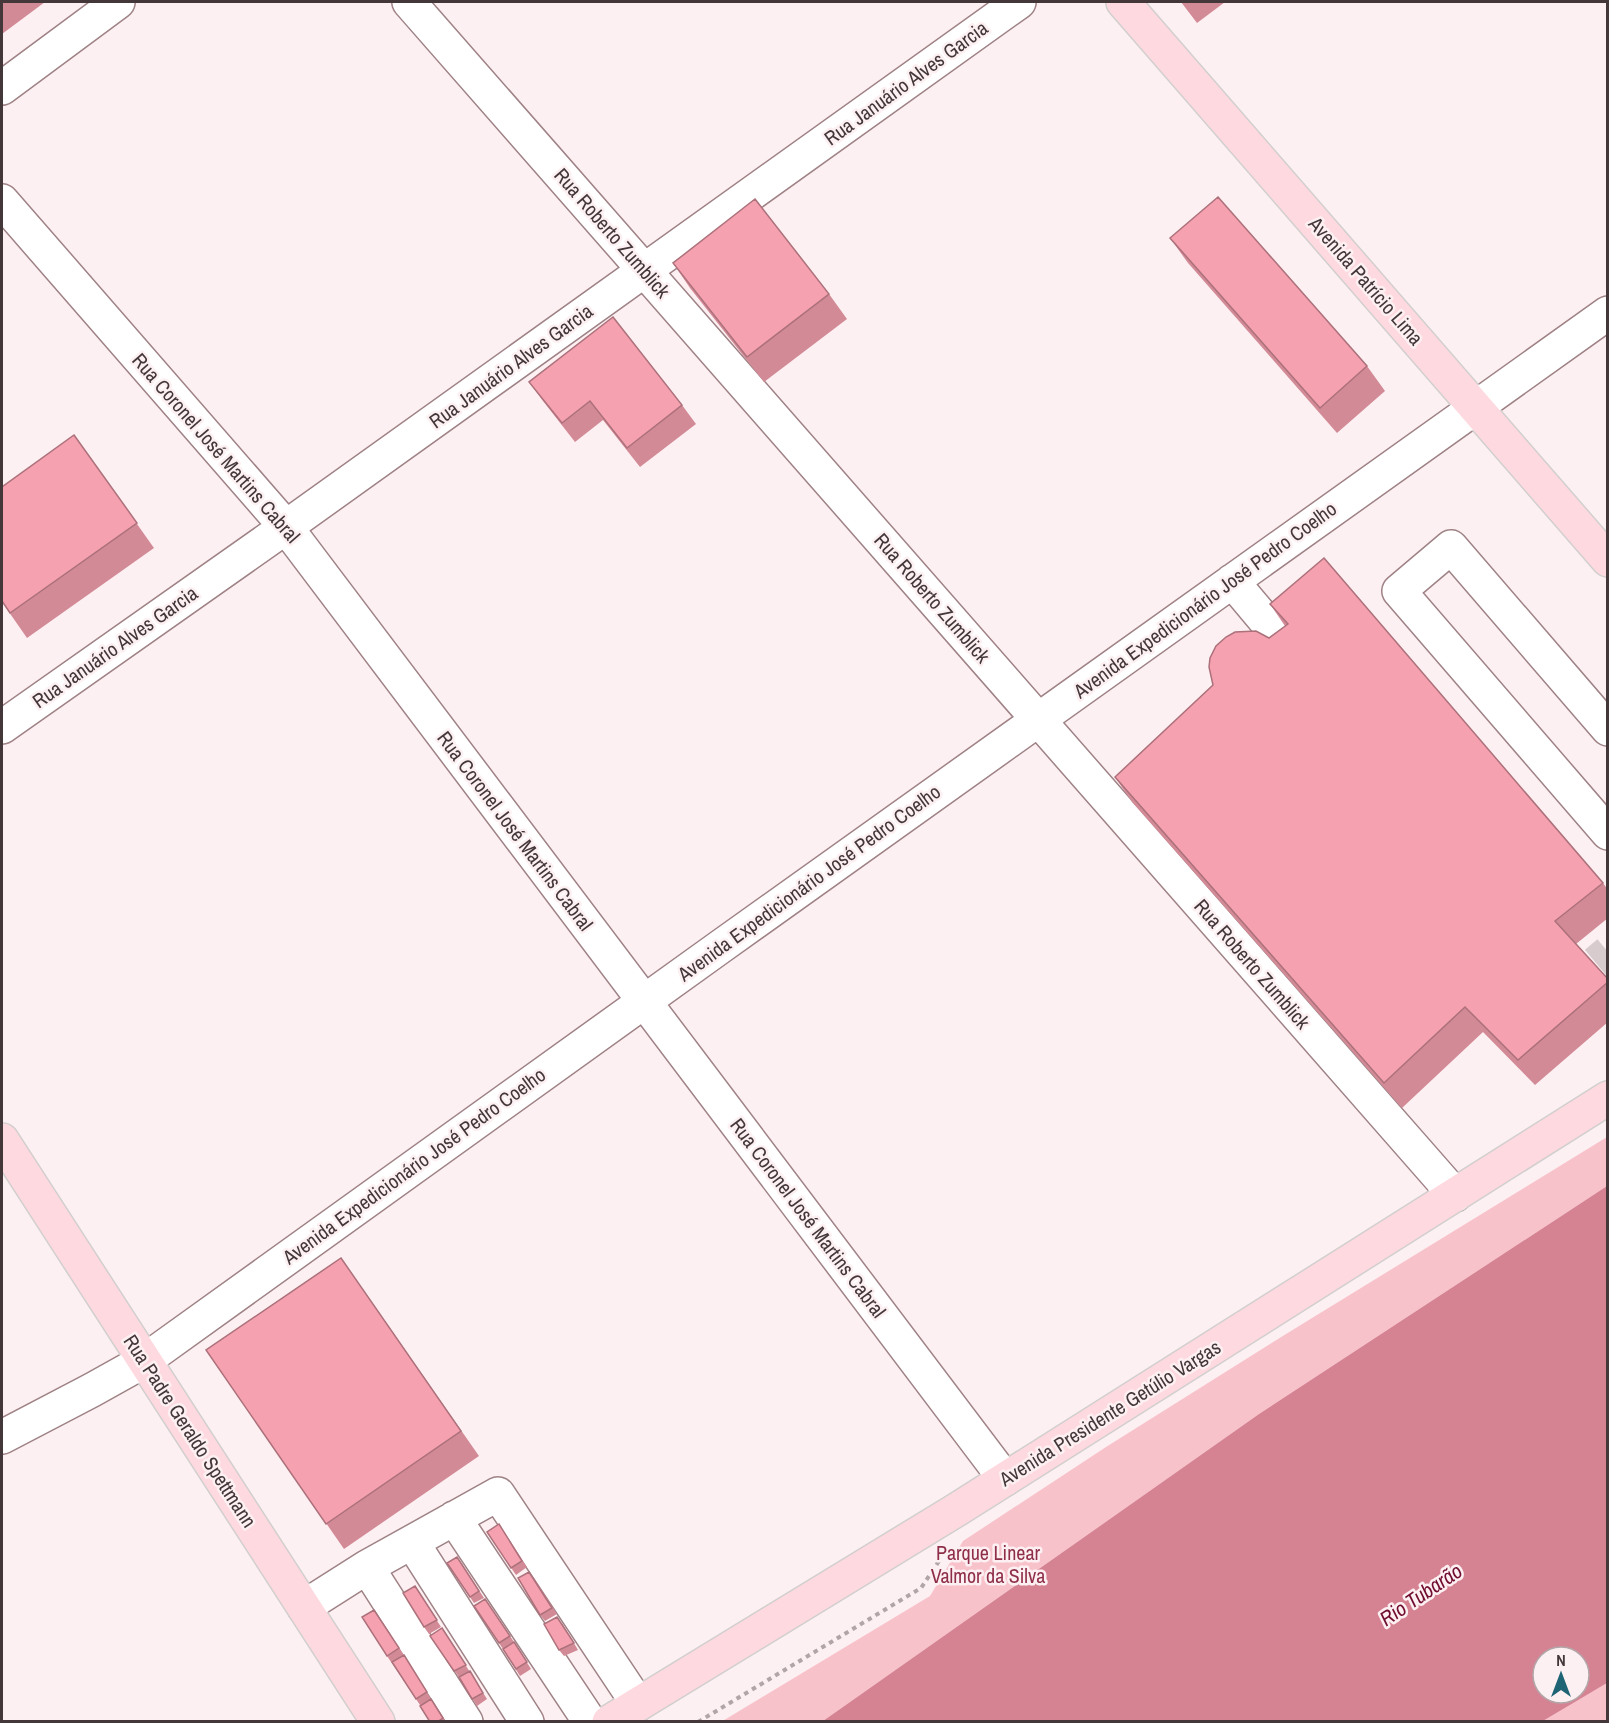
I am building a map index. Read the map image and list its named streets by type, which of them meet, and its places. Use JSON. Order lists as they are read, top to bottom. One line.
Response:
{"streets":{"main road":["Avenida Patrício Lima","Avenida Presidente Getúlio Vargas","Rua Padre Geraldo Spettmann"],"street":["Rua Januário Alves Garcia","Rua Roberto Zumblick","Rua Coronel José Martins Cabral","Avenida Expedicionário José Pedro Coelho"]},"crossings":[["Rua Januário Alves Garcia","Rua Roberto Zumblick"],["Rua Januário Alves Garcia","Rua Coronel José Martins Cabral"],["Rua Roberto Zumblick","Avenida Expedicionário José Pedro Coelho"],["Rua Roberto Zumblick","Avenida Presidente Getúlio Vargas"],["Avenida Patrício Lima","Avenida Expedicionário José Pedro Coelho"],["Rua Coronel José Martins Cabral","Avenida Expedicionário José Pedro Coelho"],["Rua Coronel José Martins Cabral","Avenida Presidente Getúlio Vargas"],["Avenida Expedicionário José Pedro Coelho","Rua Padre Geraldo Spettmann"]],"water":["Rio Tubarão"],"parks":["Parque Linear Valmor da Silva"],"north":"top"}
